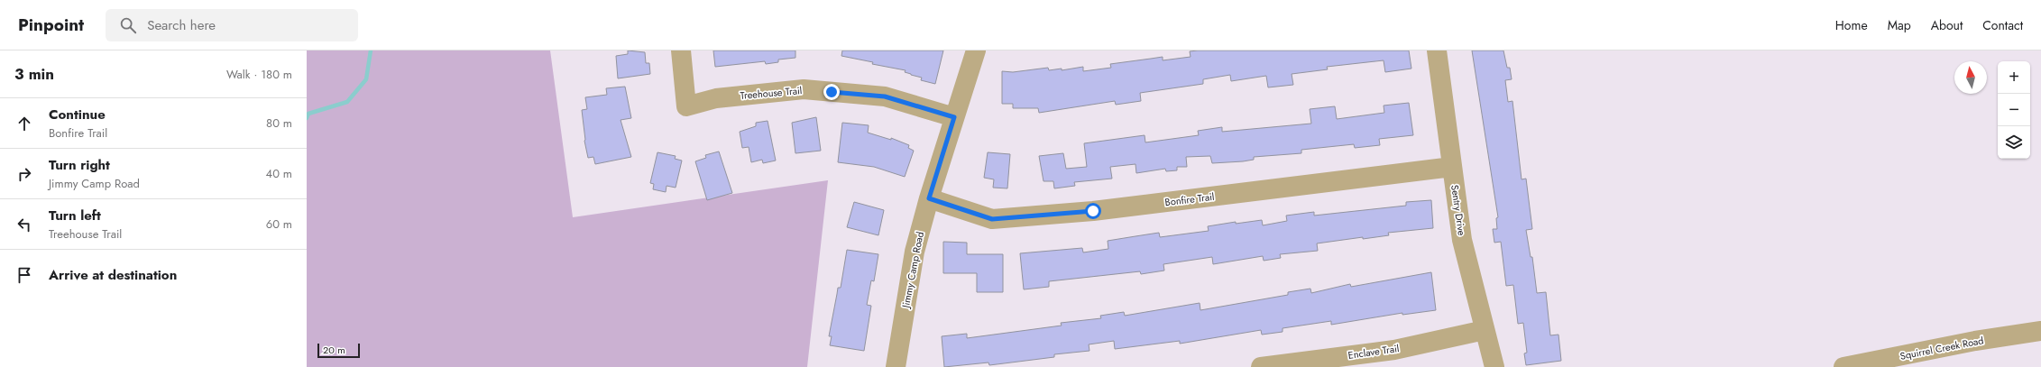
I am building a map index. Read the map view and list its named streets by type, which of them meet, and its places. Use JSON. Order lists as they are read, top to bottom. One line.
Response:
{"streets":{"street":["Treehouse Trail","Bonfire Trail","Sentry Drive","Jimmy Camp Road","Squirrel Creek Road","Enclave Trail"]},"crossings":[["Treehouse Trail","Jimmy Camp Road"],["Bonfire Trail","Sentry Drive"],["Bonfire Trail","Jimmy Camp Road"],["Sentry Drive","Enclave Trail"]],"scale_bar":"20 m","north":"top","page":{"header":"Pinpoint","search":"Search here","nav":["Home","Map","About","Contact"],"heading":["3 min","Walk · 180 m"],"map_buttons":["+","−"],"list":[["Continue","Bonfire Trail","80 m"],["Turn right","Jimmy Camp Road","40 m"],["Turn left","Treehouse Trail","60 m"],"Arrive at destination"],"scale":"20 m"}}
